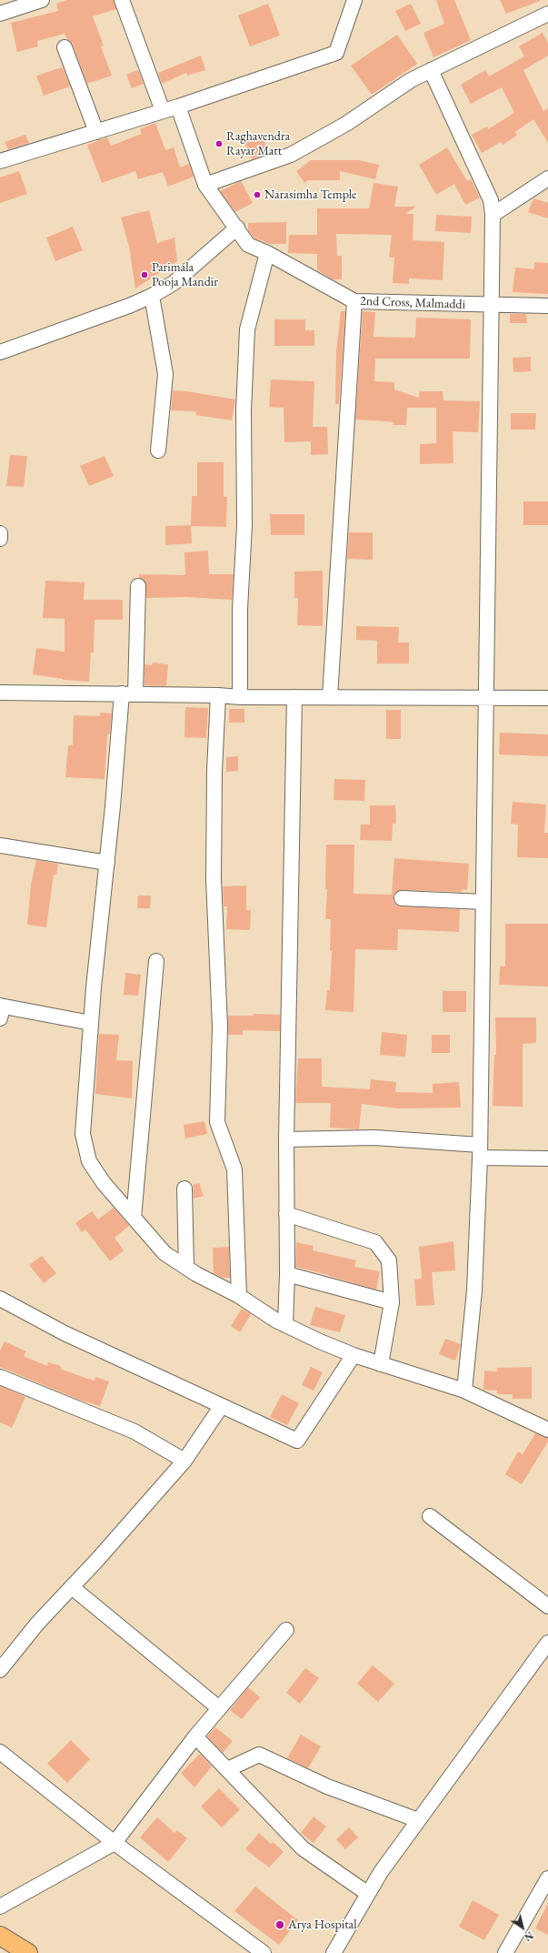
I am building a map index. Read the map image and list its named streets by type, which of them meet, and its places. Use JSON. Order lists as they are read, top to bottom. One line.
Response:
{"streets":{"street":["2nd Cross, Malmaddi"]},"places":["Raghavendra Rayar Matt","Narasimha Temple","Parimala Pooja Mandir","Arya Hospital"],"north":"bottom right"}
